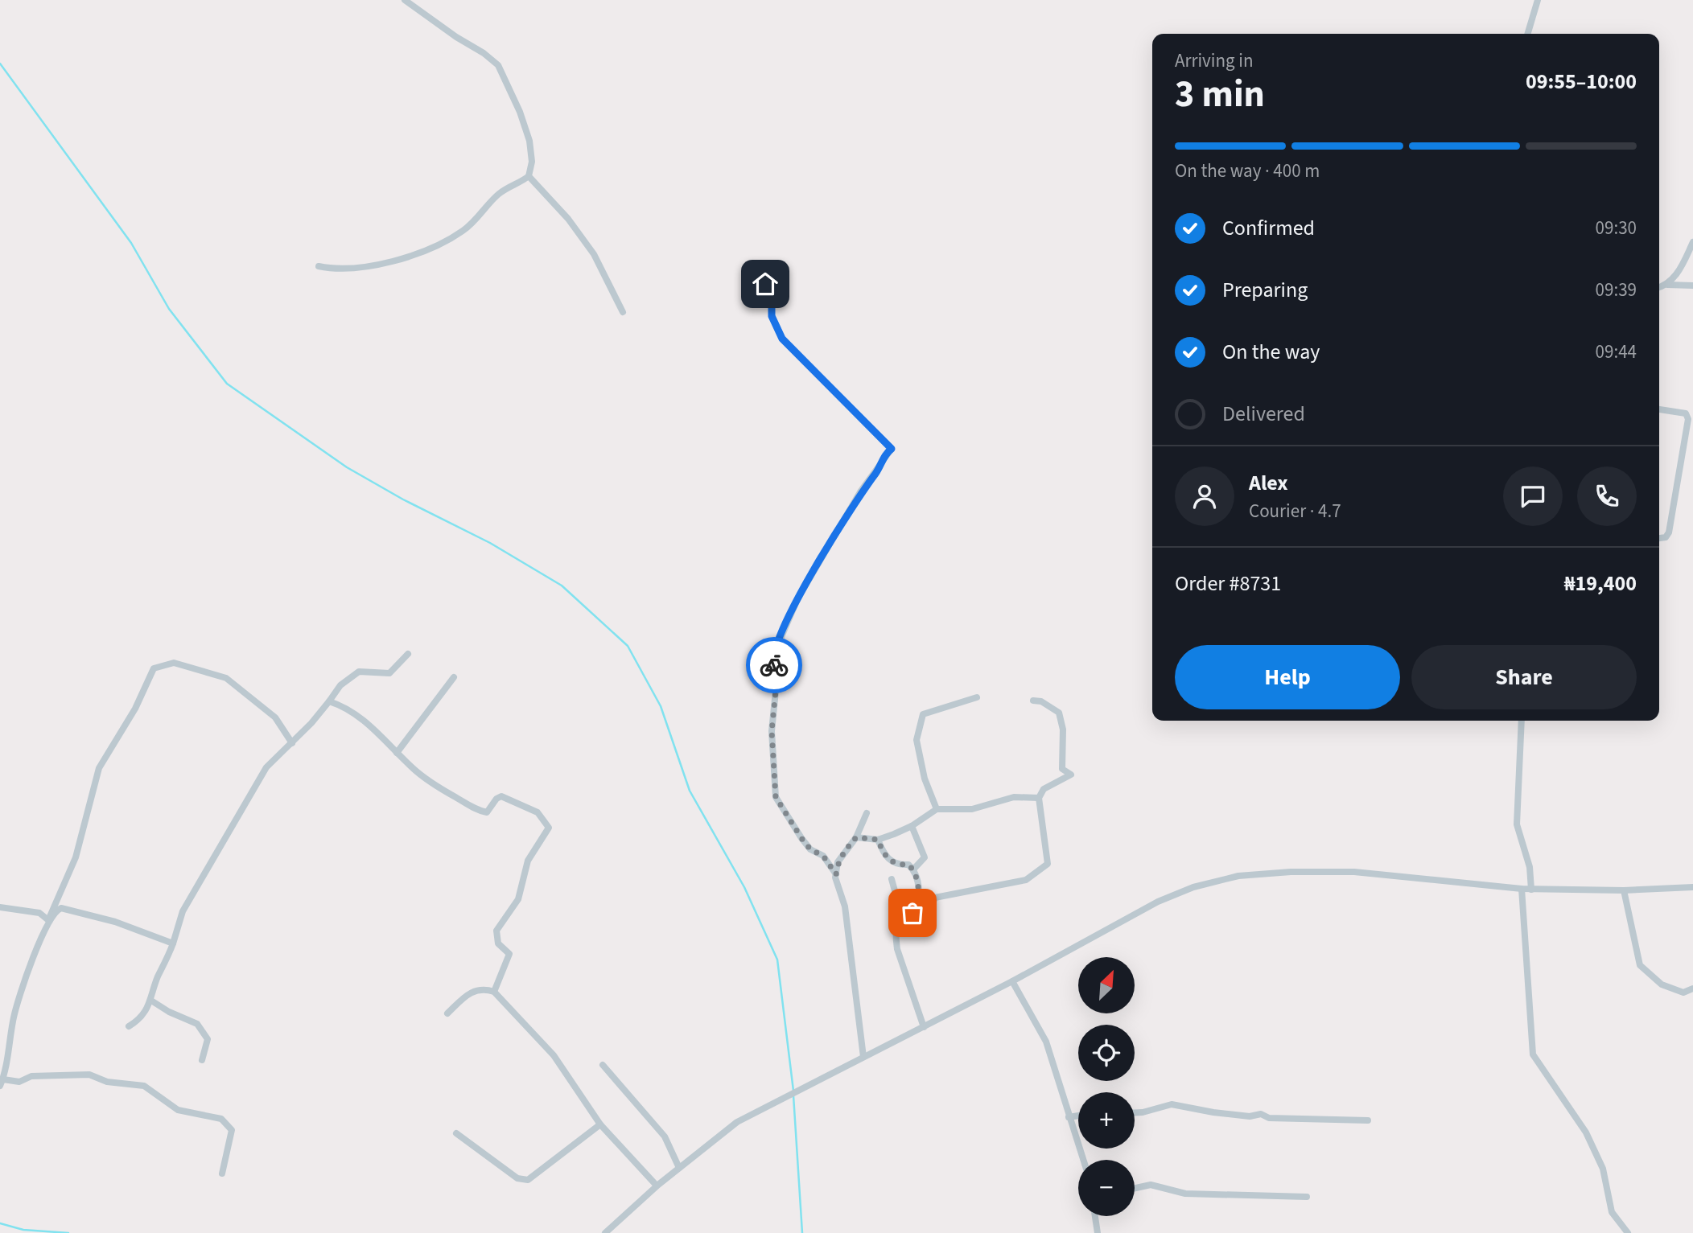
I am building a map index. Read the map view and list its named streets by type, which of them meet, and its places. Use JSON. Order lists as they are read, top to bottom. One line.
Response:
{"north":"top right","page":{"heading":["3 min","Arriving in","09:55–10:00"],"panel":["Alex","Courier · 4.7","Order #8731","₦19,400"],"bar":"On the way · 400 m","list":[["Confirmed","09:30"],["Preparing","09:39"],["On the way","09:44"],"Delivered"],"buttons":["Help","Share"],"map_buttons":["+","−"]}}
